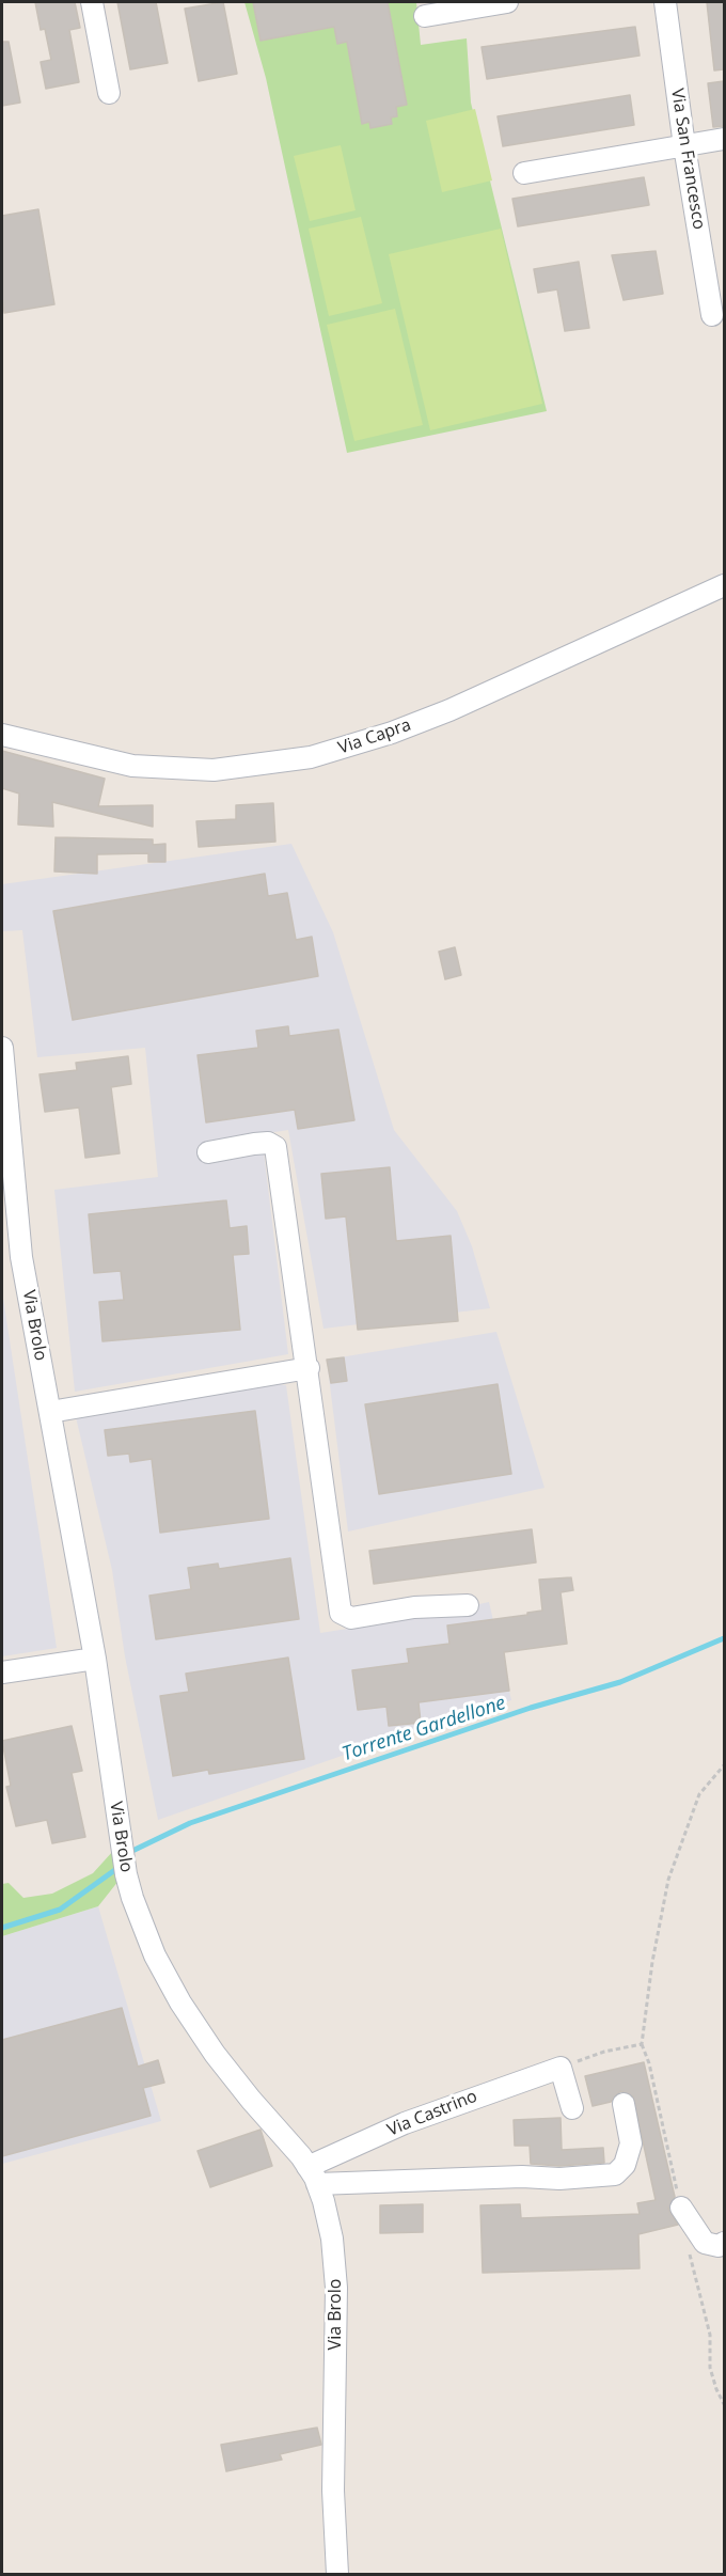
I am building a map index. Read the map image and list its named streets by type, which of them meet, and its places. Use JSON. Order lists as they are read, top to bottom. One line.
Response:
{"streets":{"street":["Via San Francesco","Via Capra","Via Brolo","Via Castrino"]},"crossings":[["Via Brolo","Via Castrino"]],"water":["Torrente Gardellone"]}
